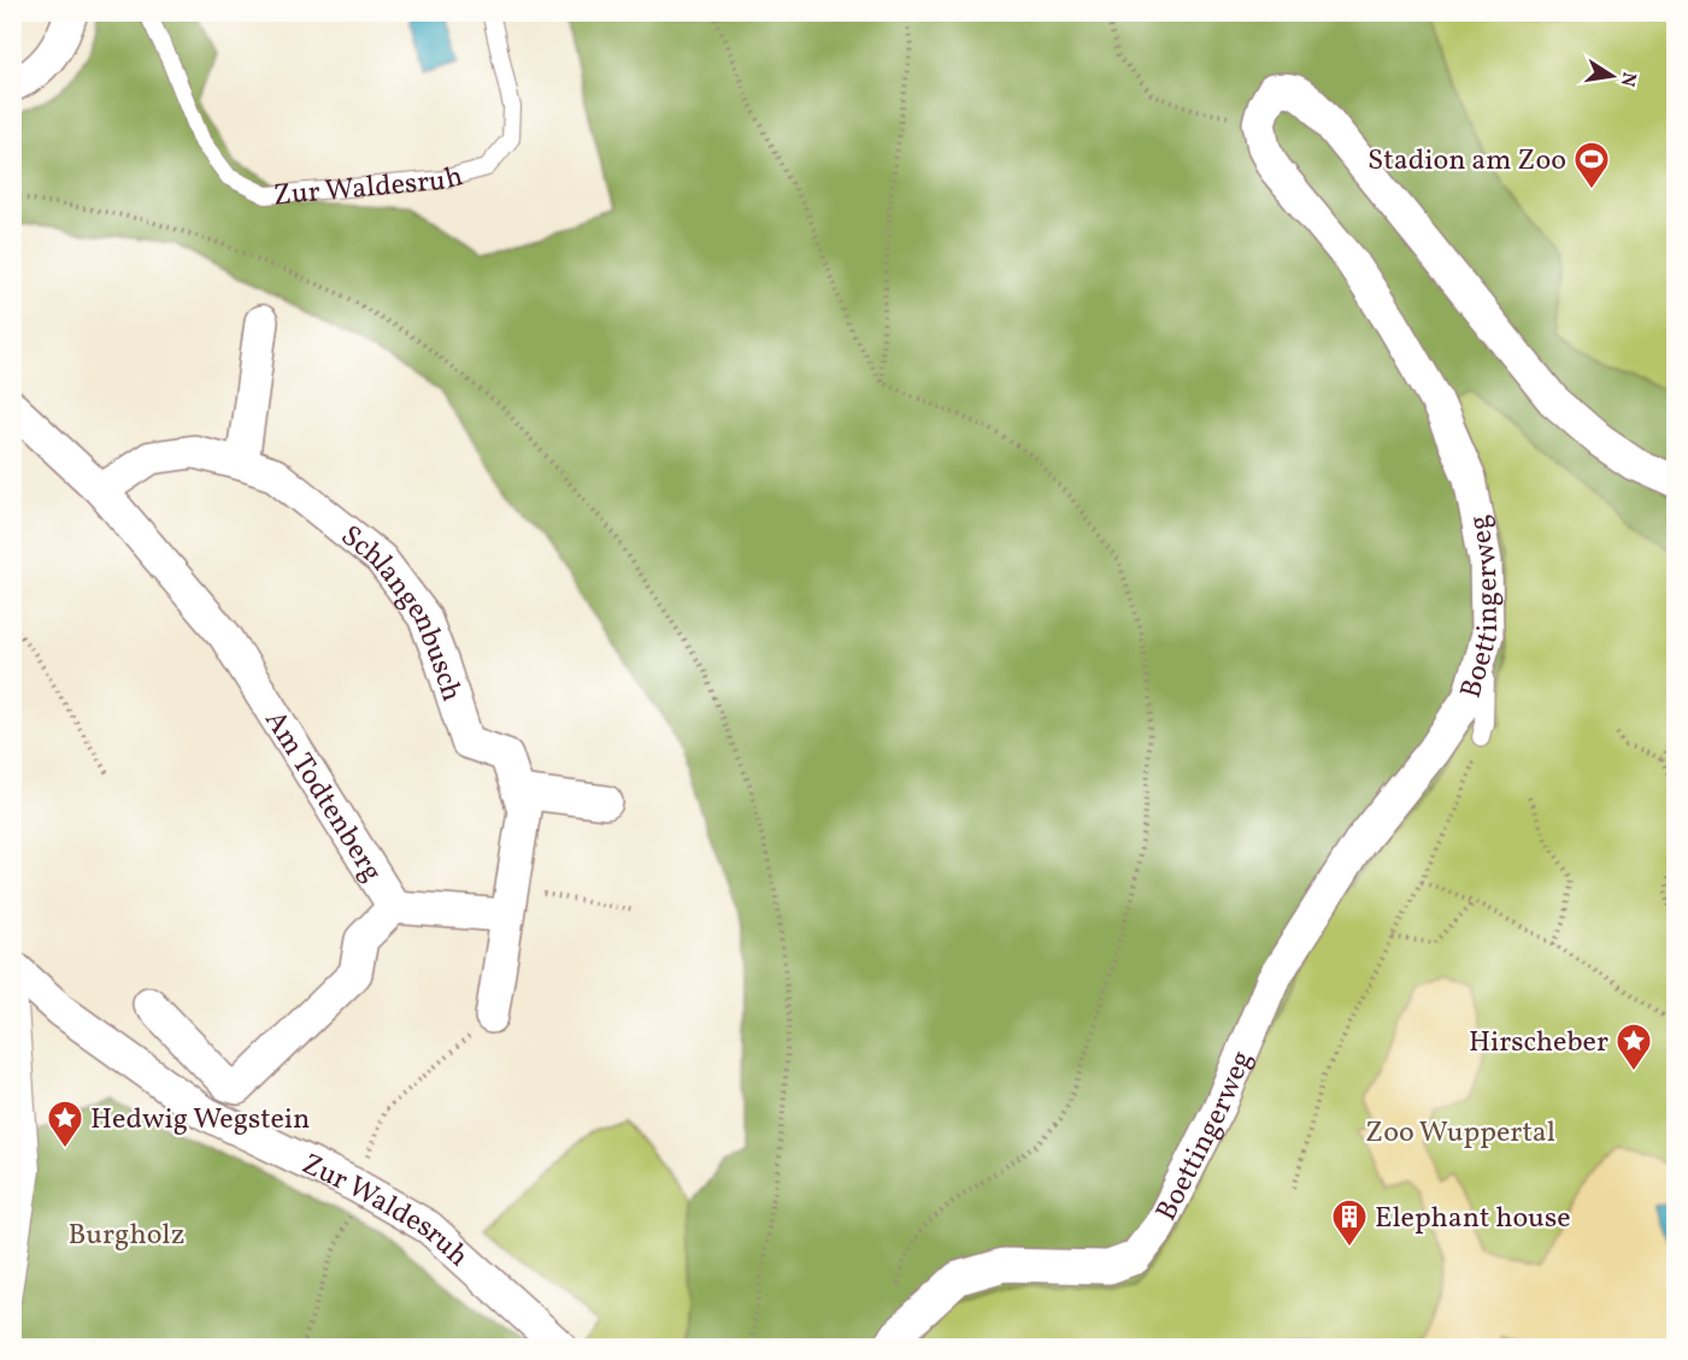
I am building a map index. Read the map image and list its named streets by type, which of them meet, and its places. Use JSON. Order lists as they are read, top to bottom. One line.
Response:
{"streets":{"street":["Zur Waldesruh","Boettingerweg","Schlangenbusch","Am Todtenberg"]},"crossings":[["Schlangenbusch","Am Todtenberg"]],"parks":["Zoo Wuppertal","Burgholz"],"places":{"sports":["Stadion am Zoo"],"place":["Hirscheber","Hedwig Wegstein"],"building":["Elephant house"]},"north":"right"}
